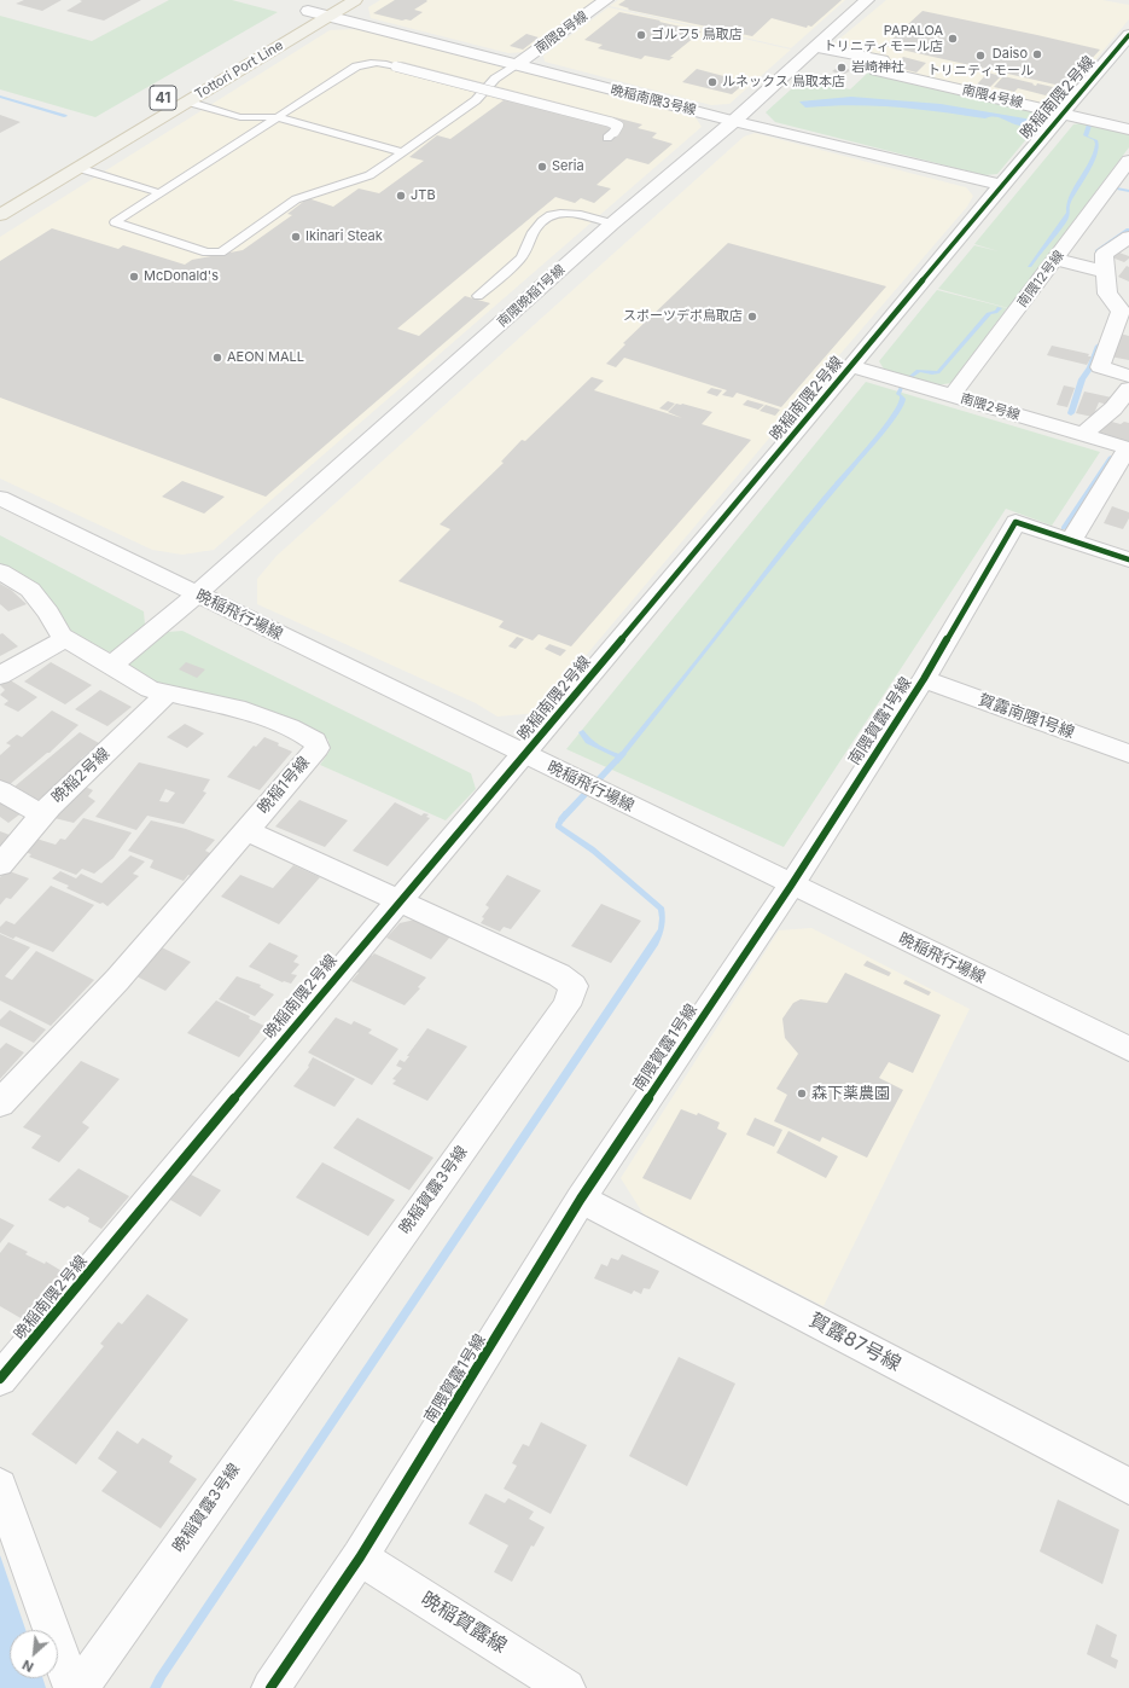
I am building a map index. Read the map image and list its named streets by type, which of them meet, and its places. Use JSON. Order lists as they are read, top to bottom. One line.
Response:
{"streets":{"main road":["Tottori Port Line","41"],"street":["南隈8号線","南隈4号線","晩稲南隈2号線","晩稲南隈3号線","南隈12号線","南隈晩稲1号線","南隈2号線","晩稲飛行場線","賀露南隈1号線","南隈賀露1号線","晩稲2号線","晩稲1号線","晩稲賀露3号線","賀露87号線","晩稲賀露線"]},"crossings":[["南隈8号線","晩稲南隈3号線"],["Tottori Port Line","晩稲南隈3号線"],["南隈4号線","晩稲南隈2号線"],["南隈4号線","南隈晩稲1号線"],["晩稲南隈2号線","晩稲南隈3号線"],["晩稲南隈2号線","南隈2号線"],["晩稲南隈2号線","晩稲飛行場線"],["晩稲南隈2号線","晩稲賀露3号線"],["晩稲南隈3号線","南隈晩稲1号線"],["南隈12号線","南隈2号線"],["南隈晩稲1号線","晩稲飛行場線"],["南隈晩稲1号線","晩稲1号線"],["晩稲飛行場線","南隈賀露1号線"],["賀露南隈1号線","南隈賀露1号線"],["南隈賀露1号線","賀露87号線"],["南隈賀露1号線","晩稲賀露線"],["晩稲2号線","晩稲1号線"],["晩稲1号線","晩稲賀露3号線"]],"places":["ゴルフ5 鳥取店","PAPALOA トリニティモール店","Daiso","トリニティモール","岩崎神社","ルネックス 鳥取本店","Seria","JTB","Ikinari Steak","McDonald's","スポーツデポ鳥取店","AEON MALL","森下薬農園"],"north":"bottom left"}
